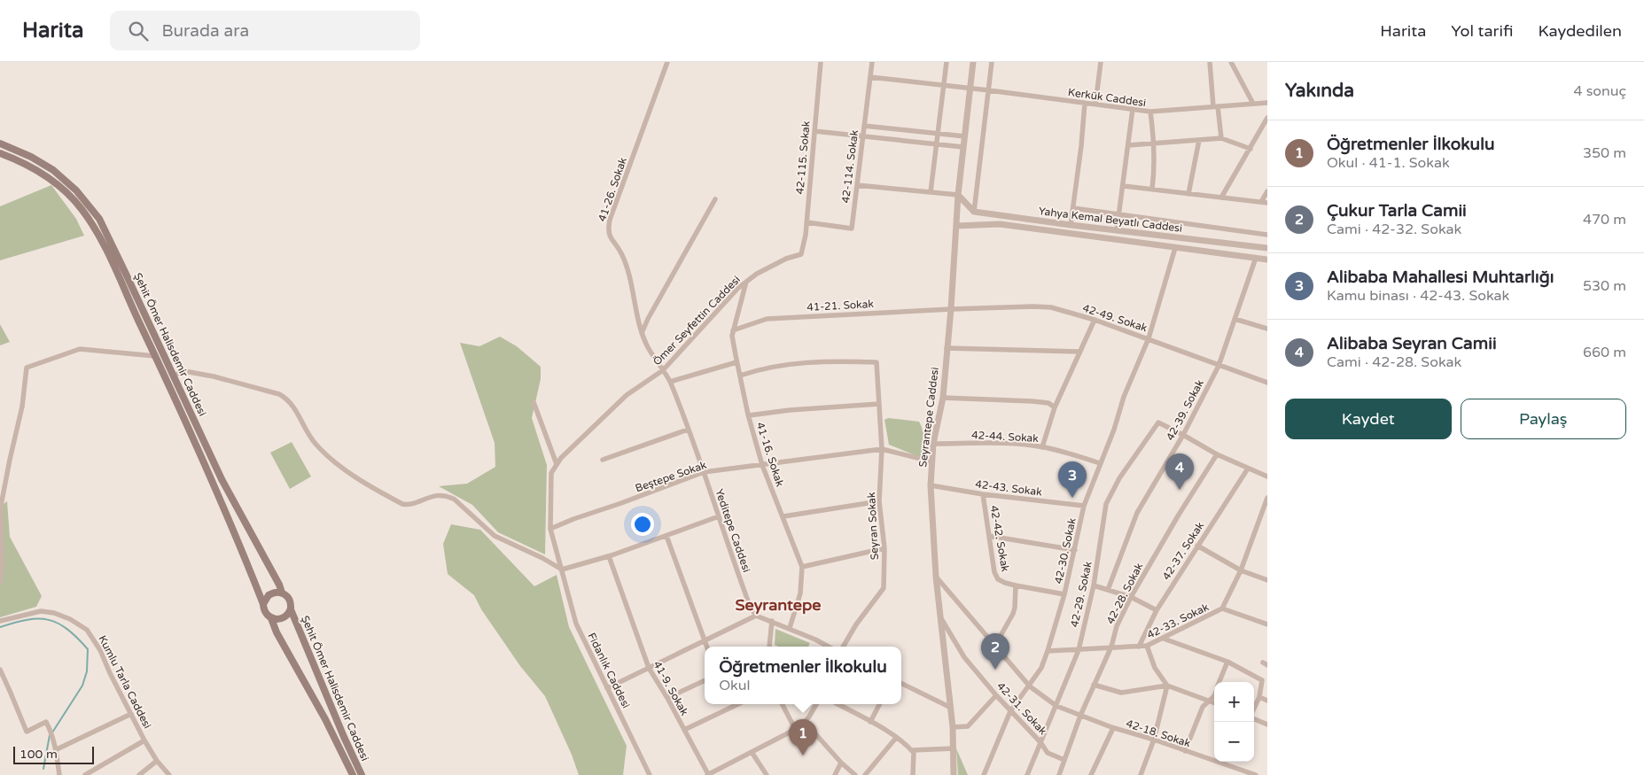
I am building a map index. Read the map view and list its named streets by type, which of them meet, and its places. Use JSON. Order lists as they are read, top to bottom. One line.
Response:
{"streets":{"main road":["Şehit Ömer Halisdemir Caddesi"],"street":["Kerkük Caddesi","42-115. Sokak","42-114. Sokak","41-26. Sokak","Yahya Kemal Beyatlı Caddesi","41-21. Sokak","42-49. Sokak","Ömer Seyfettin Caddesi","42-39. Sokak","Seyrantepe Caddesi","42-44. Sokak","41-16. Sokak","Beştepe Sokak","42-43. Sokak","Seyran Sokak","Yeditepe Caddesi","42-42. Sokak","42-30. Sokak","42-37. Sokak","42-28. Sokak","42-29. Sokak","42-33. Sokak","Fidanlık Caddesi","Kumlu Tarla Caddesi","41-9. Sokak","42-31. Sokak","42-18. Sokak"]},"crossings":[["Kerkük Caddesi","42-114. Sokak"],["Kerkük Caddesi","Seyrantepe Caddesi"],["42-115. Sokak","42-114. Sokak"],["42-115. Sokak","Ömer Seyfettin Caddesi"],["41-26. Sokak","Ömer Seyfettin Caddesi"],["41-26. Sokak","Yeditepe Caddesi"],["Yahya Kemal Beyatlı Caddesi","42-39. Sokak"],["Yahya Kemal Beyatlı Caddesi","Seyrantepe Caddesi"],["Yahya Kemal Beyatlı Caddesi","42-30. Sokak"],["41-21. Sokak","42-49. Sokak"],["41-21. Sokak","Seyrantepe Caddesi"],["41-21. Sokak","41-16. Sokak"],["42-49. Sokak","42-39. Sokak"],["42-49. Sokak","Seyrantepe Caddesi"],["42-49. Sokak","42-30. Sokak"],["Ömer Seyfettin Caddesi","41-16. Sokak"],["Ömer Seyfettin Caddesi","Beştepe Sokak"],["Ömer Seyfettin Caddesi","Yeditepe Caddesi"],["Ömer Seyfettin Caddesi","Fidanlık Caddesi"],["42-39. Sokak","42-29. Sokak"],["Seyrantepe Caddesi","42-44. Sokak"],["Seyrantepe Caddesi","42-43. Sokak"],["Seyrantepe Caddesi","42-31. Sokak"],["Seyrantepe Caddesi","42-18. Sokak"],["42-44. Sokak","42-30. Sokak"],["41-16. Sokak","Beştepe Sokak"],["41-16. Sokak","Seyran Sokak"],["Beştepe Sokak","Seyran Sokak"],["Beştepe Sokak","Yeditepe Caddesi"],["42-43. Sokak","42-42. Sokak"],["42-43. Sokak","42-30. Sokak"],["42-42. Sokak","42-18. Sokak"],["42-30. Sokak","42-33. Sokak"],["42-30. Sokak","42-31. Sokak"],["42-30. Sokak","42-18. Sokak"],["42-37. Sokak","42-33. Sokak"],["42-28. Sokak","42-33. Sokak"],["42-28. Sokak","42-31. Sokak"],["42-28. Sokak","42-18. Sokak"],["42-29. Sokak","42-33. Sokak"],["42-29. Sokak","42-31. Sokak"],["42-29. Sokak","42-18. Sokak"]],"districts":["Seyrantepe"],"scale_bar":"100 m","page":{"header":"Harita","search":"Burada ara","nav":["Harita","Yol tarifi","Kaydedilen"],"heading":["Yakında","4 sonuç"],"list":[{"mark":"1","name":"Öğretmenler İlkokulu","note":"Okul · 41-1. Sokak","value":"350 m"},{"mark":"2","name":"Çukur Tarla Camii","note":"Cami · 42-32. Sokak","value":"470 m"},{"mark":"3","name":"Alibaba Mahallesi Muhtarlığı","note":"Kamu binası · 42-43. Sokak","value":"530 m"},{"mark":"4","name":"Alibaba Seyran Camii","note":"Cami · 42-28. Sokak","value":"660 m"}],"buttons":["Kaydet","Paylaş"],"pins":["4","3","2","1"],"popup":["Öğretmenler İlkokulu","Okul"],"map_buttons":["+","−"],"scale":"100 m"}}
